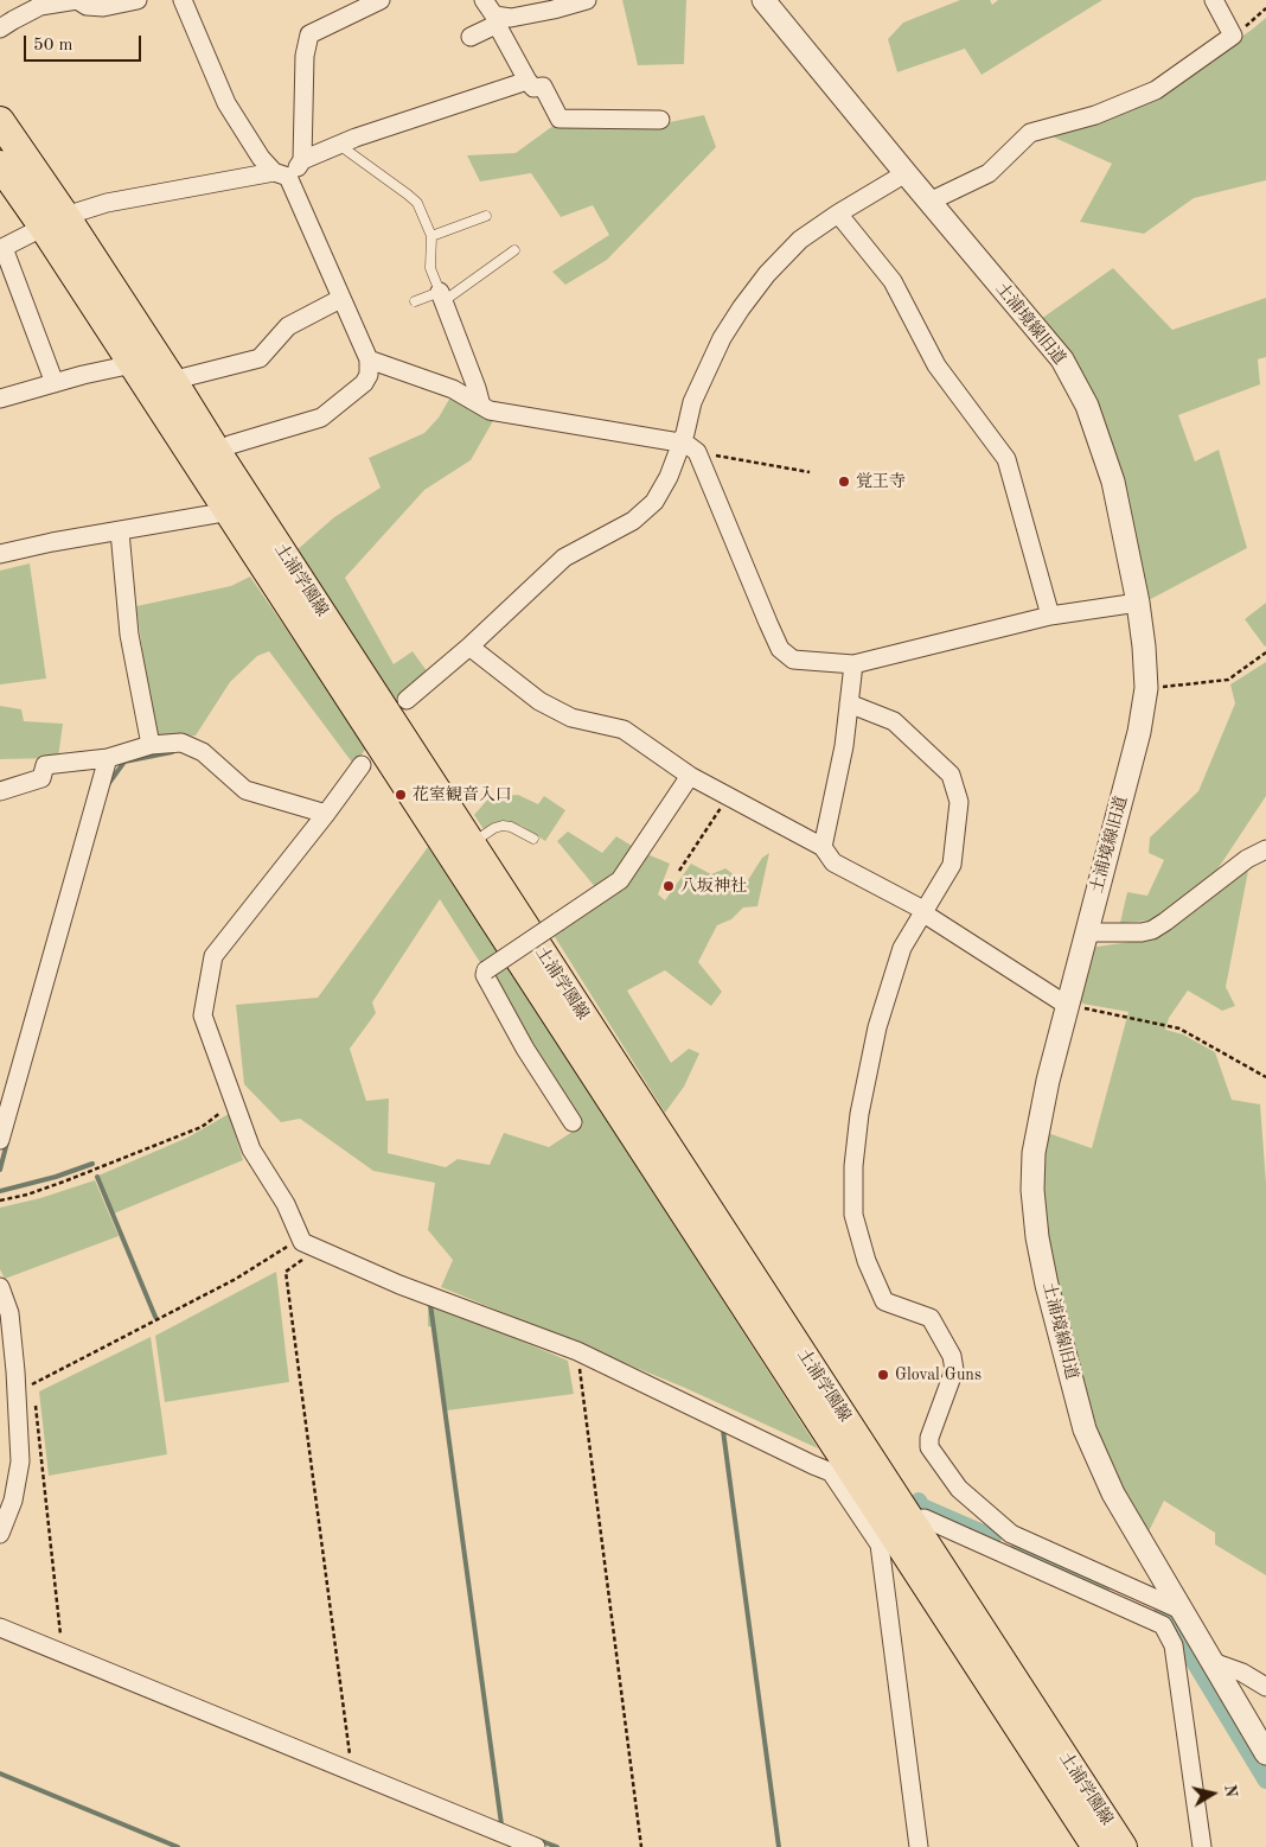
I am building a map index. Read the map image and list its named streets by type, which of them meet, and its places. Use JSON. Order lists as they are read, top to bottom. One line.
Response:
{"streets":{"main road":["土浦学園線"],"street":["土浦境線旧道"]},"places":["覚王寺","花室観音入口","八坂神社","Gloval Guns"],"scale_bar":"50 m","north":"right"}
